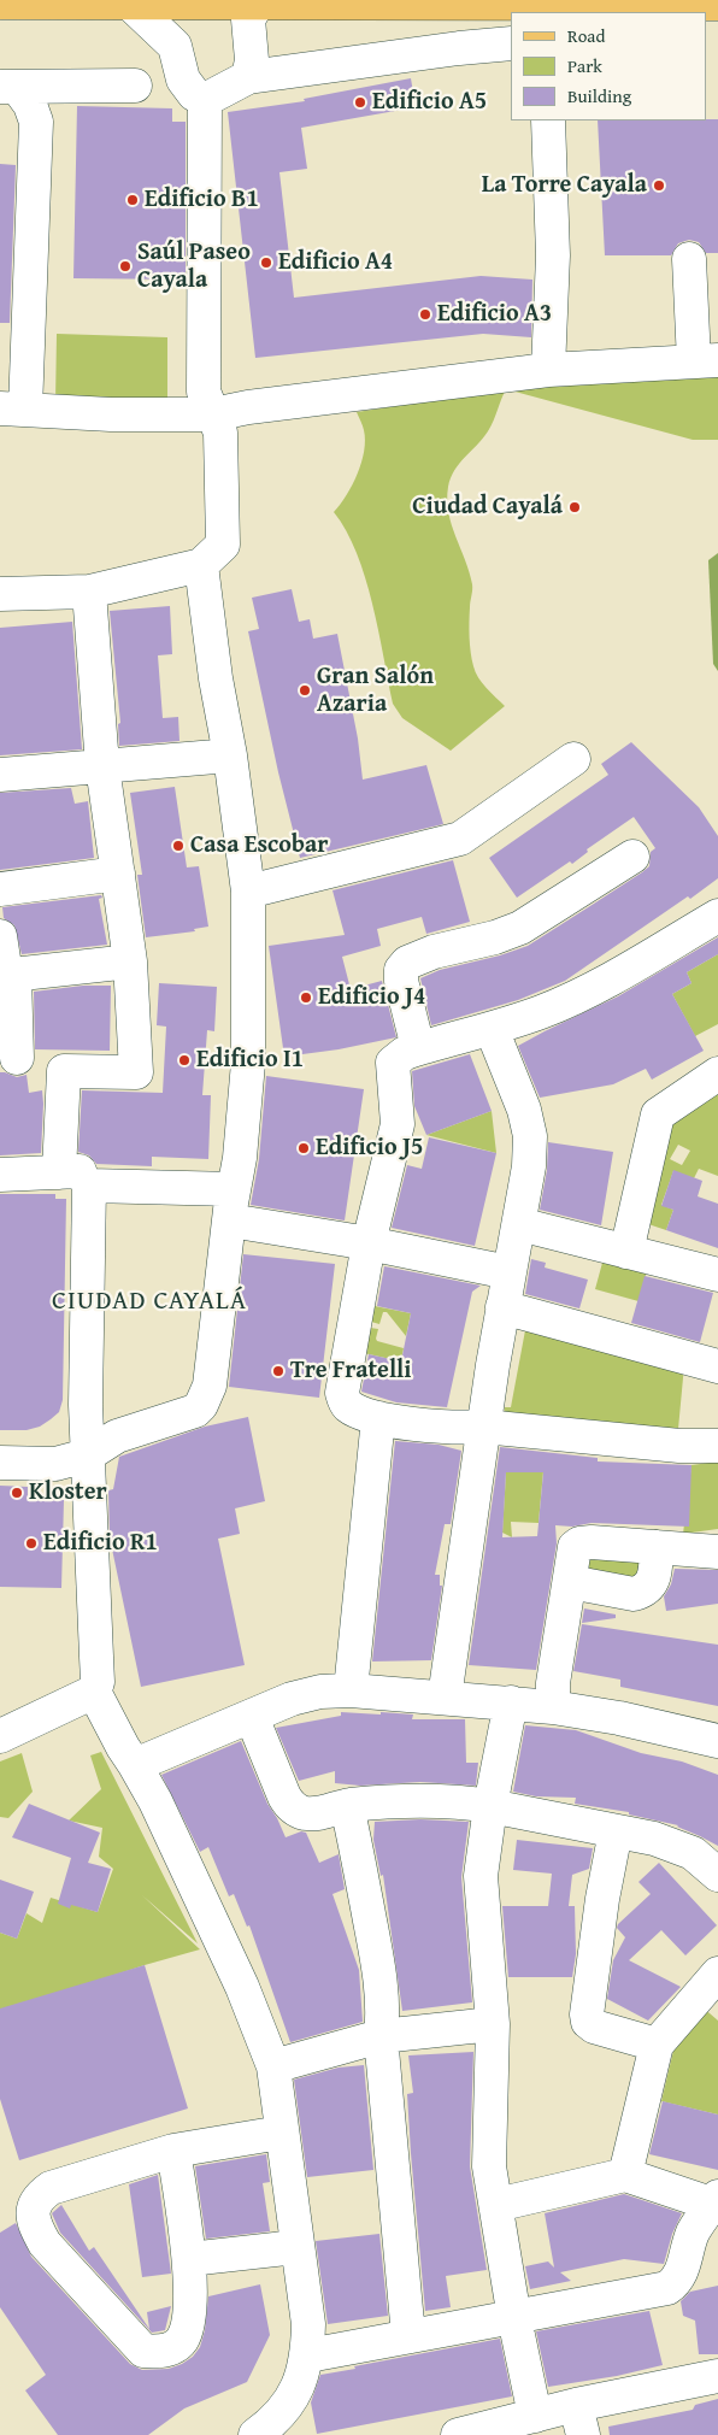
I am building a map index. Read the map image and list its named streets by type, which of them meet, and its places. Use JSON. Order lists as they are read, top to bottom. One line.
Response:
{"districts":["CIUDAD CAYALÁ"],"places":["Edificio A5","La Torre Cayala","Edificio B1","Edificio A4","Saúl Paseo Cayala","Edificio A3","Ciudad Cayalá","Gran Salón Azaria","Casa Escobar","Edificio J4","Edificio I1","Edificio J5","Tre Fratelli","Kloster","Edificio R1"],"legend":["Road","Park","Building"]}
